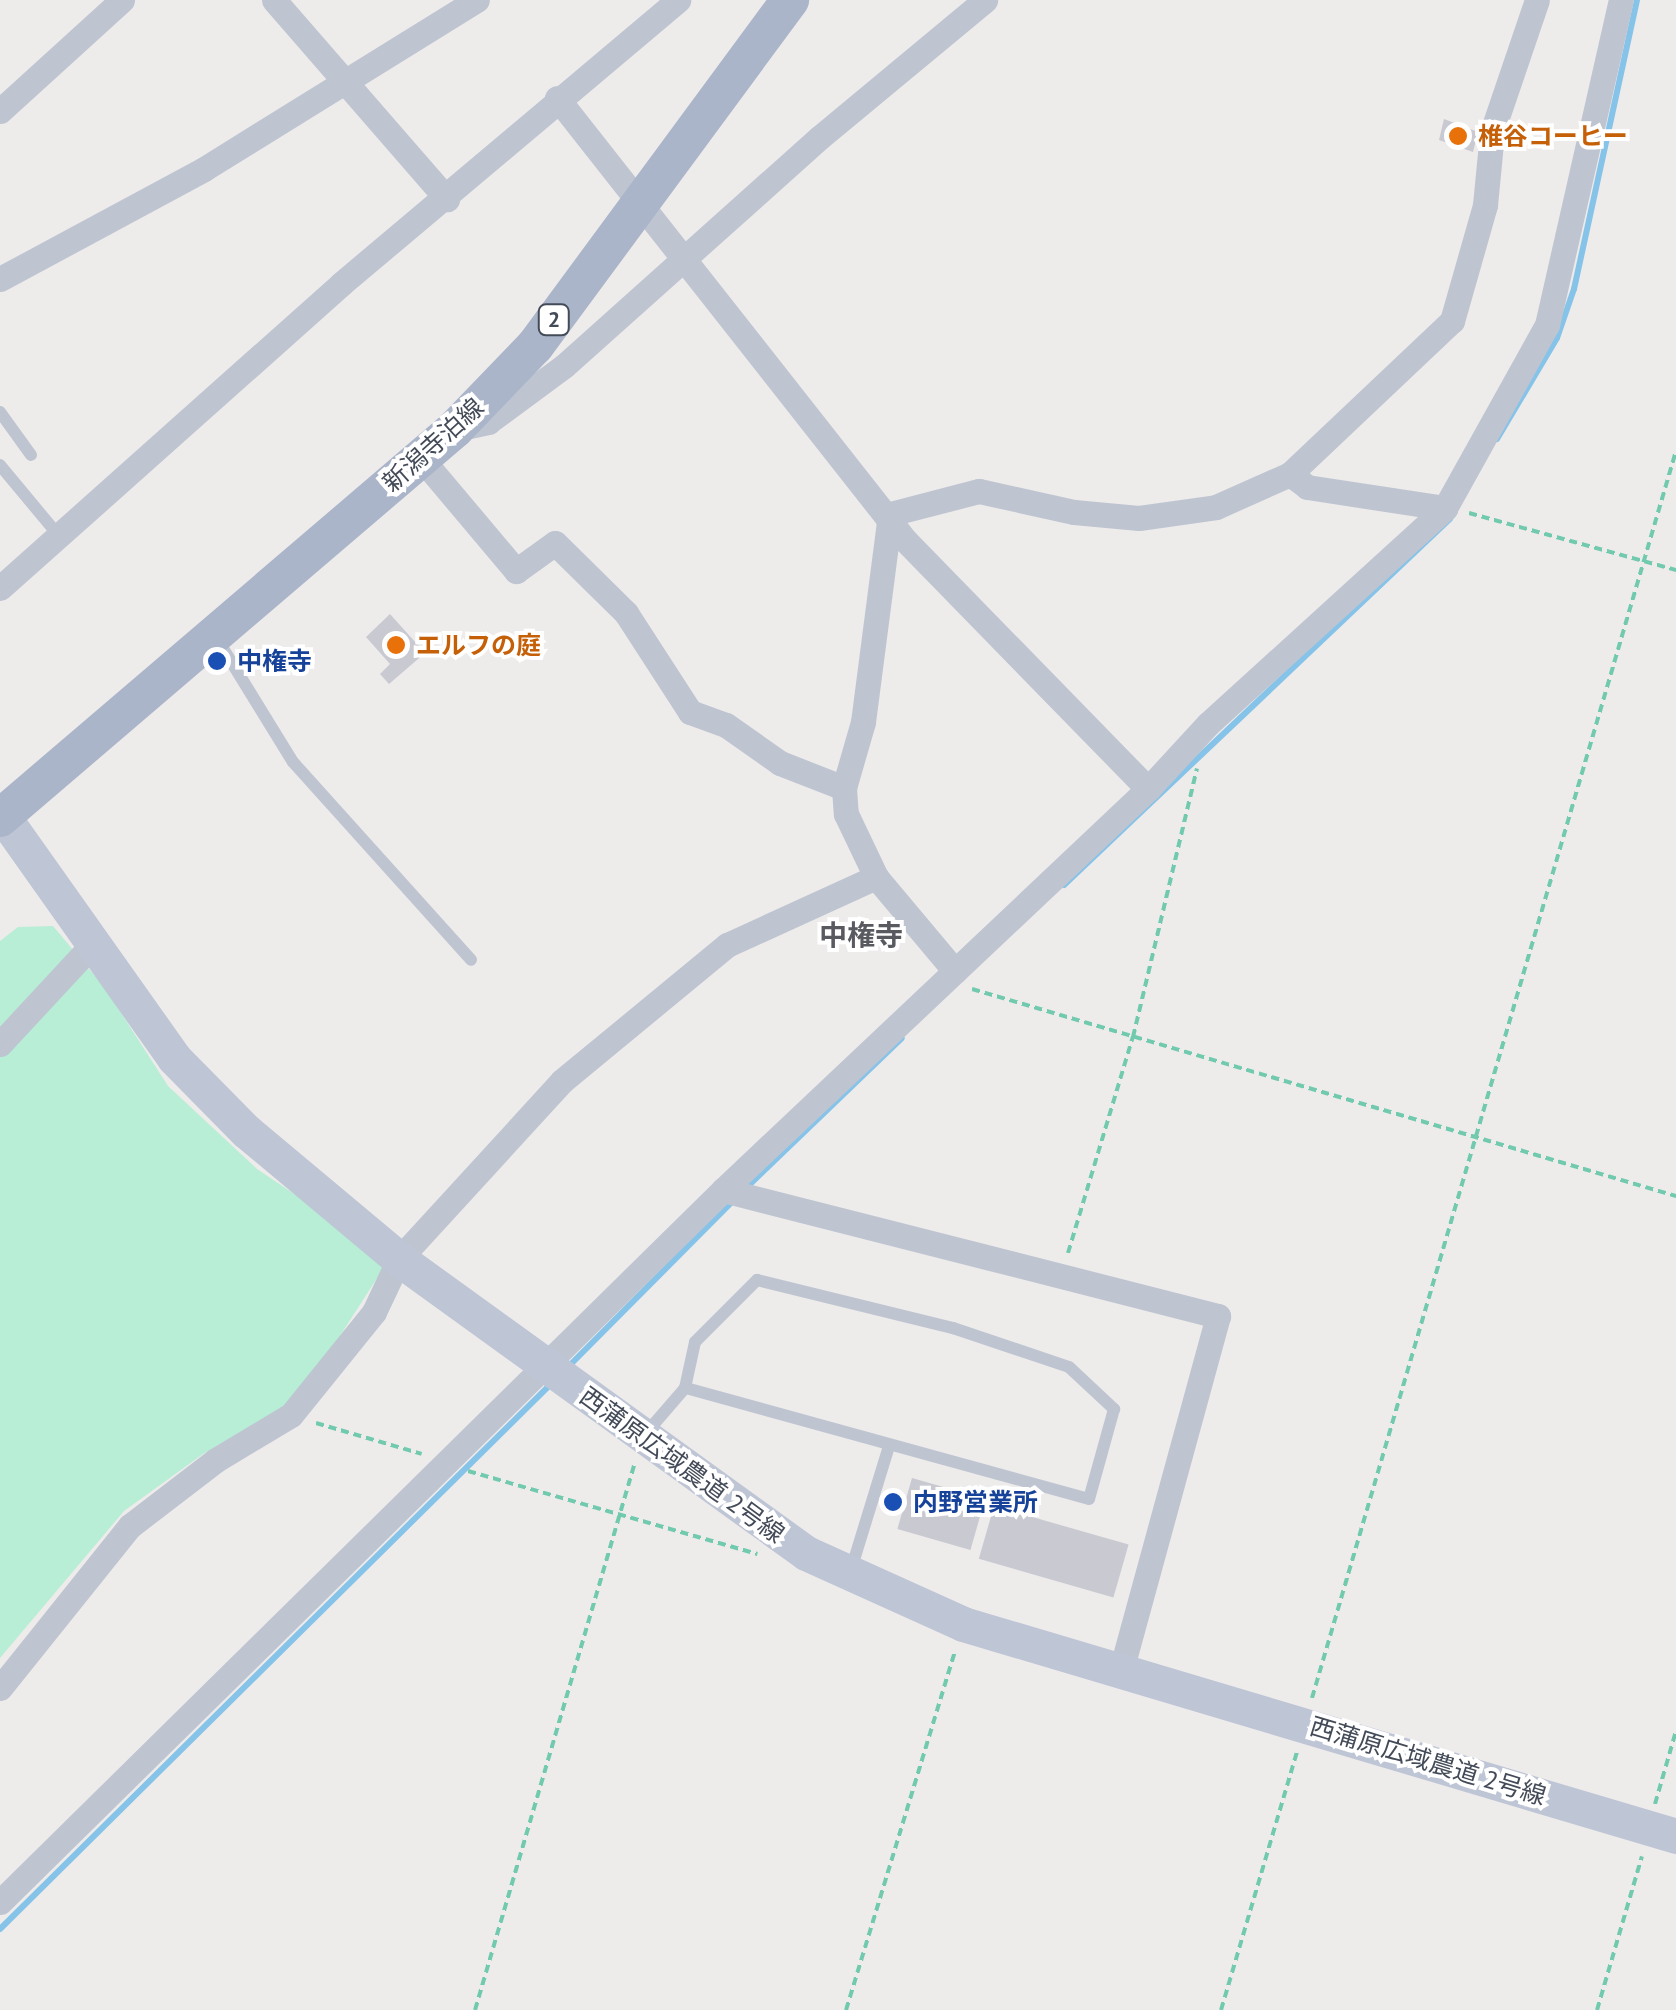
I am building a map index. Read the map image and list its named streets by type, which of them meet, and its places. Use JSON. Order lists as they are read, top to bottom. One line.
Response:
{"streets":{"main road":["2","新潟寺泊線"],"street":["西蒲原広域農道 2号線"]},"crossings":[["新潟寺泊線","西蒲原広域農道 2号線"]],"districts":["中権寺"],"places":["椎谷コーヒー","エルフの庭","中権寺","内野営業所"]}
